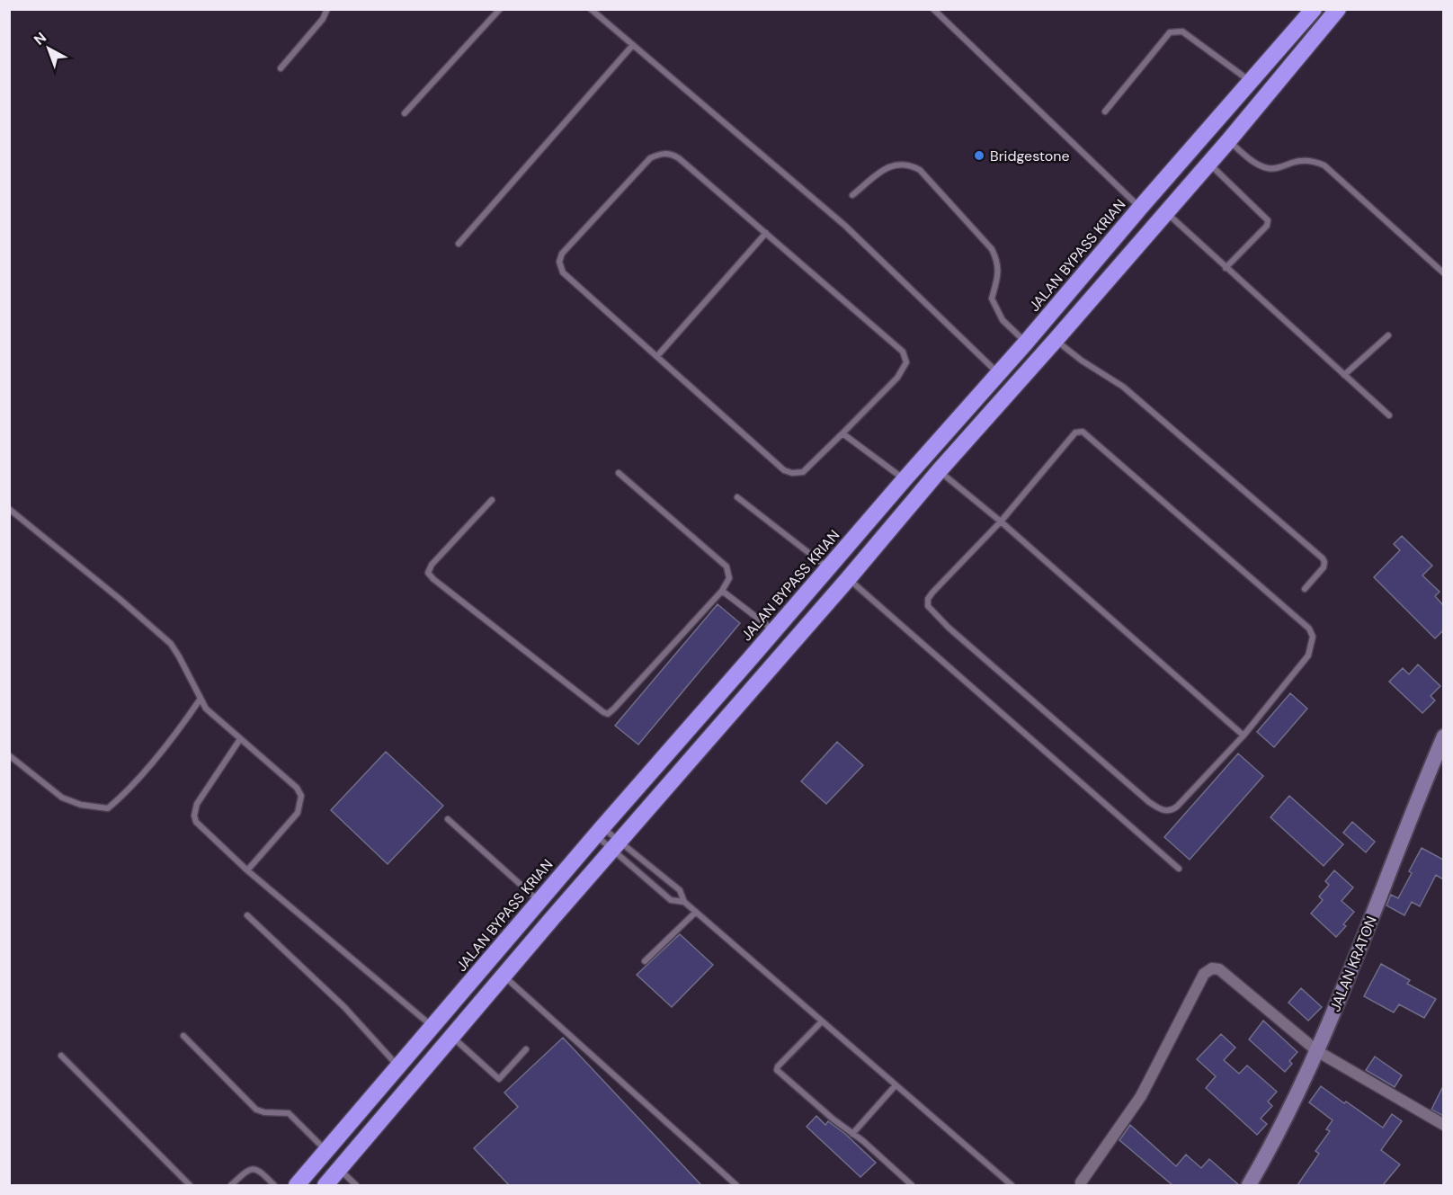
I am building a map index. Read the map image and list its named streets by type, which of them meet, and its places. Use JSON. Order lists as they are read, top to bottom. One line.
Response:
{"streets":{"highway":["JALAN BYPASS KRIAN"],"street":["JALAN KRATON"]},"places":["Bridgestone"],"north":"top left"}
